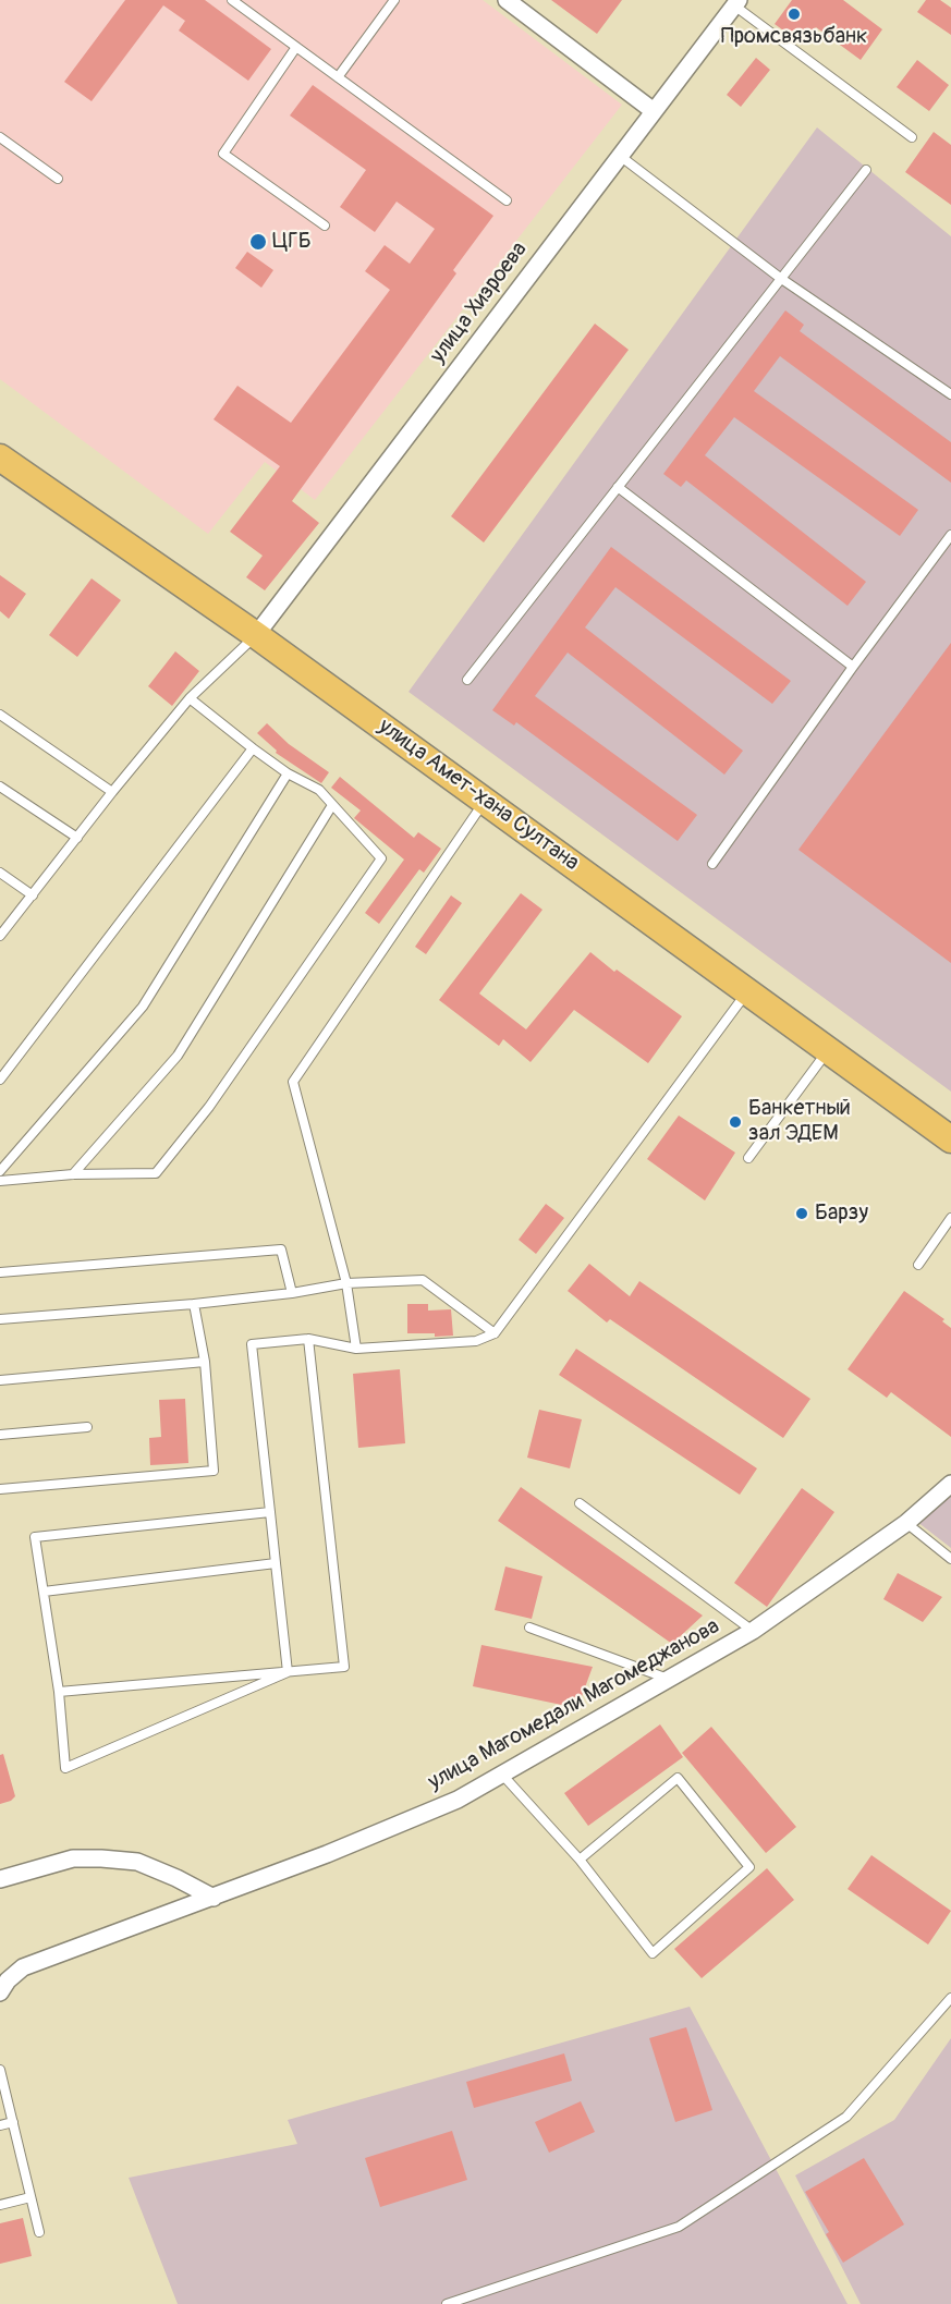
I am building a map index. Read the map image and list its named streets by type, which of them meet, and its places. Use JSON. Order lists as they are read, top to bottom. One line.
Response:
{"streets":{"main road":["улица Амет-хана Султана"],"street":["улица Хизроева","улица Магомедали Магомеджановa"]},"crossings":[["улица Хизроева","улица Амет-хана Султана"]],"places":["Промсвязьбанк","ЦГБ","Банкетный зал ЭДЕМ","Барзу"]}
